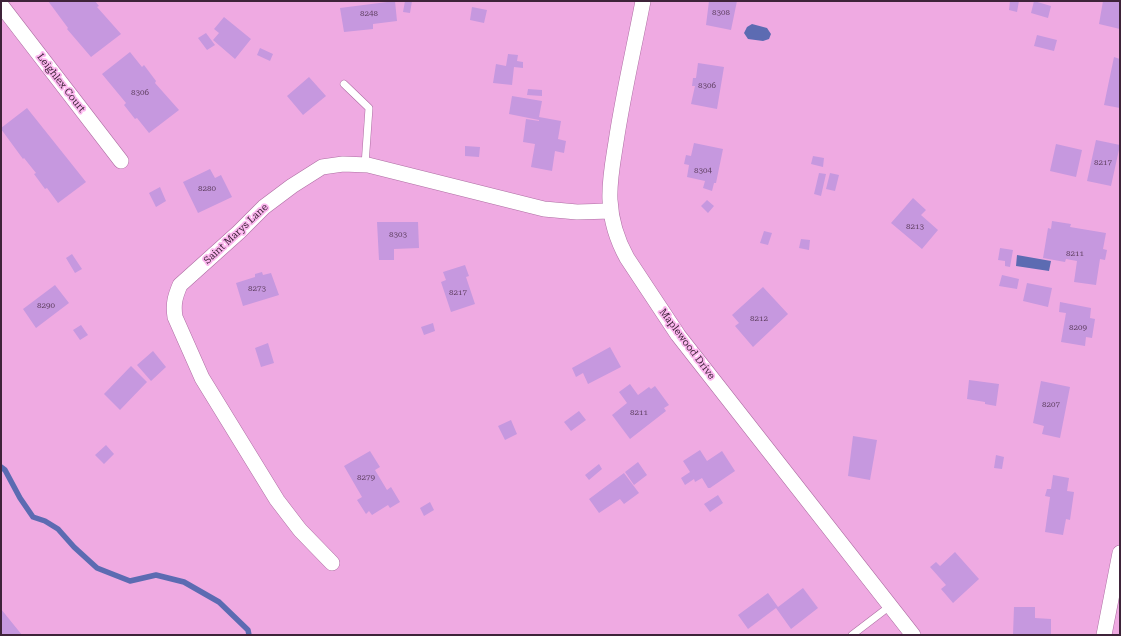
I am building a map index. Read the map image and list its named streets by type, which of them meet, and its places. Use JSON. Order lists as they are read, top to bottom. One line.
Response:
{"streets":{"street":["Leighlex Court","Saint Marys Lane","Maplewood Drive"]},"crossings":[["Saint Marys Lane","Maplewood Drive"]],"house_numbers":["8308","8248","8306","8306","8217","8304","8280","8213","8303","8211","8273","8217","8290","8212","8209","8207","8211","8279"]}
